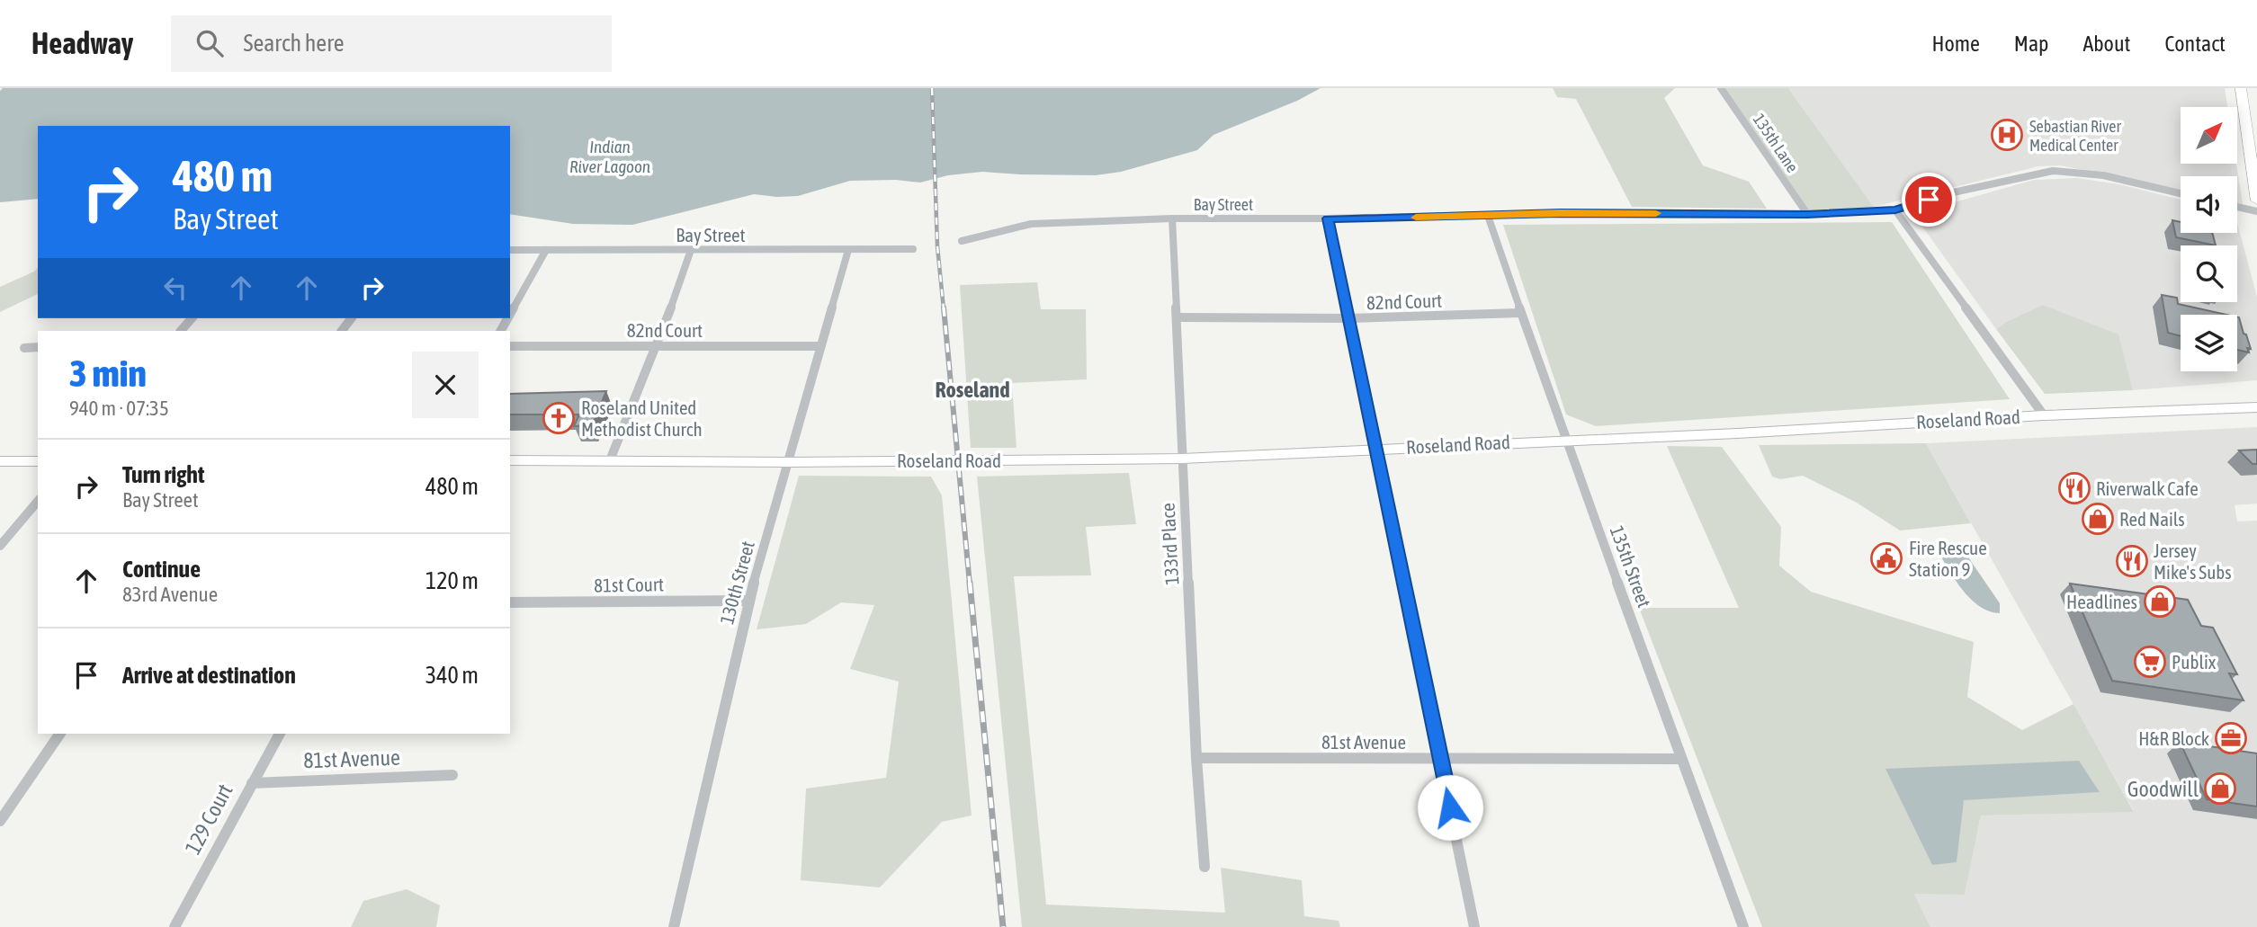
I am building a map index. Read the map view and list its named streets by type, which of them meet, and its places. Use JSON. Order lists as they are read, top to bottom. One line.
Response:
{"streets":{"main road":["Roseland Road"],"street":["135th Lane","Bay Street","82nd Court","133rd Place","135th Street","130th Street","81st Court","81st Avenue","129 Court"]},"crossings":[["135th Lane","Bay Street"],["Bay Street","133rd Place"],["Bay Street","135th Street"],["Bay Street","130th Street"],["82nd Court","133rd Place"],["82nd Court","135th Street"],["82nd Court","130th Street"],["Roseland Road","133rd Place"],["Roseland Road","135th Street"],["Roseland Road","130th Street"],["133rd Place","81st Avenue"],["135th Street","81st Avenue"],["130th Street","81st Court"],["81st Avenue","129 Court"]],"districts":["Roseland"],"water":["Indian River Lagoon"],"places":{"hospital":["Sebastian River Medical Center"],"church":["Roseland United Methodist Church"],"restaurant":["Riverwalk Cafe","Jersey Mike's Subs"],"shop":["Red Nails","Headlines","Goodwill"],"public building":["Fire Rescue Station 9"],"supermarket":["Publix"],"office":["H&R Block"]},"north":"top right","page":{"header":"Headway","search":"Search here","nav":["Home","Map","About","Contact"],"turn":["480 m","Bay Street"],"heading":["3 min","940 m · 07:35"],"list":[{"name":"Turn right","note":"Bay Street","value":"480 m"},{"name":"Continue","note":"83rd Avenue","value":"120 m"},{"name":"Arrive at destination","value":"340 m"}]}}
